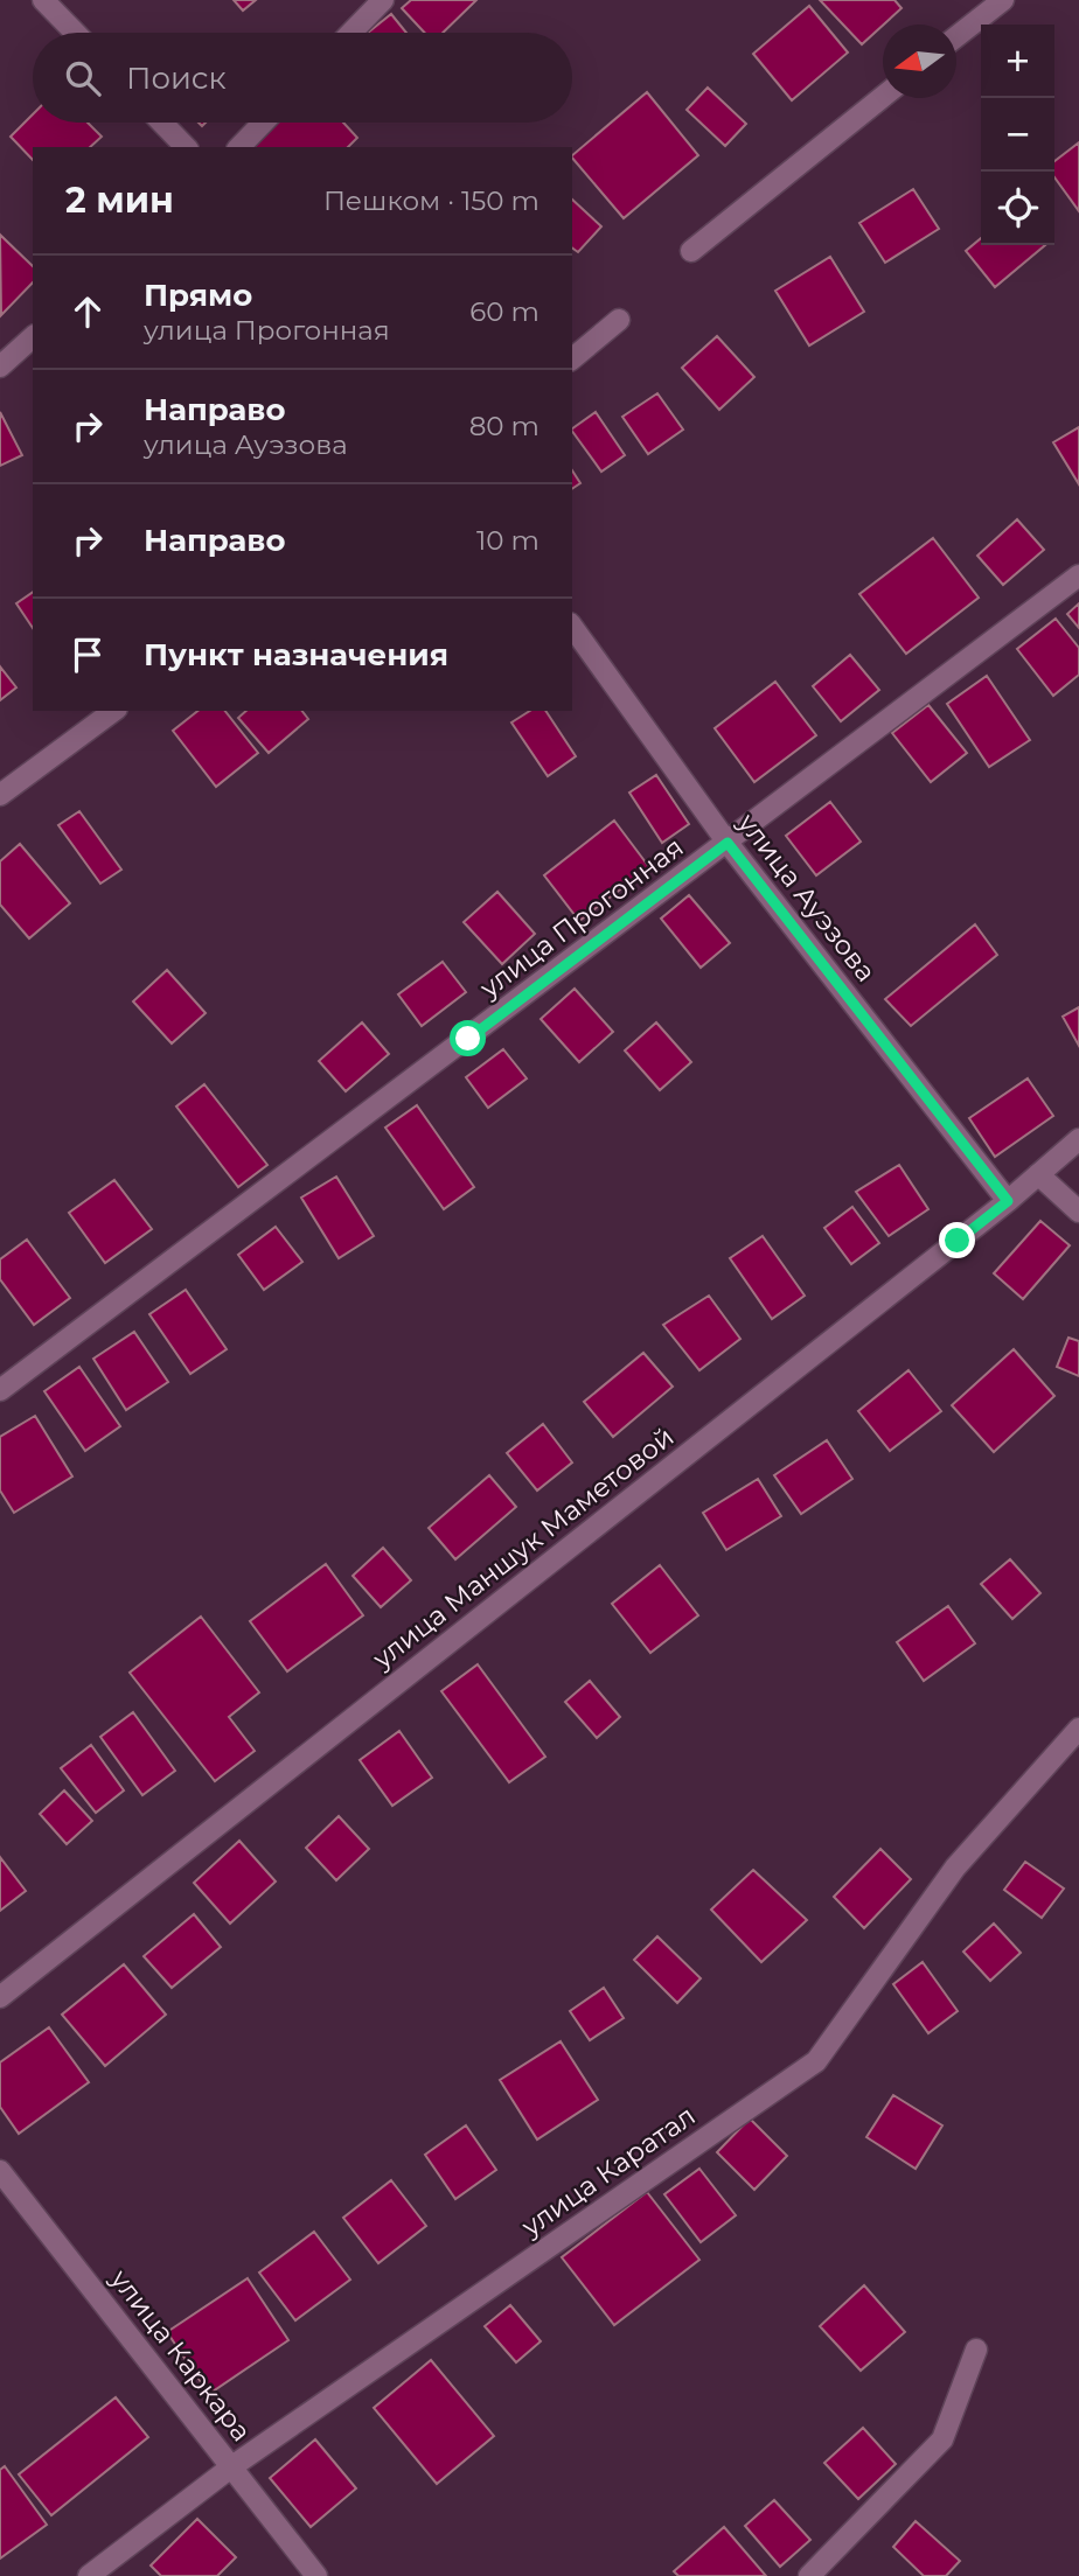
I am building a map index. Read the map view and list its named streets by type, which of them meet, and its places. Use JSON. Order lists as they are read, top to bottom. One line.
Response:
{"streets":{"street":["улица Ауэзова","улица Прогонная","улица Маншук Маметовой","улица Каратал","улица Каркара"]},"crossings":[["улица Ауэзова","улица Прогонная"],["улица Ауэзова","улица Маншук Маметовой"],["улица Каратал","улица Каркара"]],"north":"left","page":{"map_buttons":["+","−"],"search":"Поиск","heading":["2 мин","Пешком · 150 m"],"list":[["Прямо","улица Прогонная","60 m"],["Направо","улица Ауэзова","80 m"],["Направо","10 m"],"Пункт назначения"]}}
